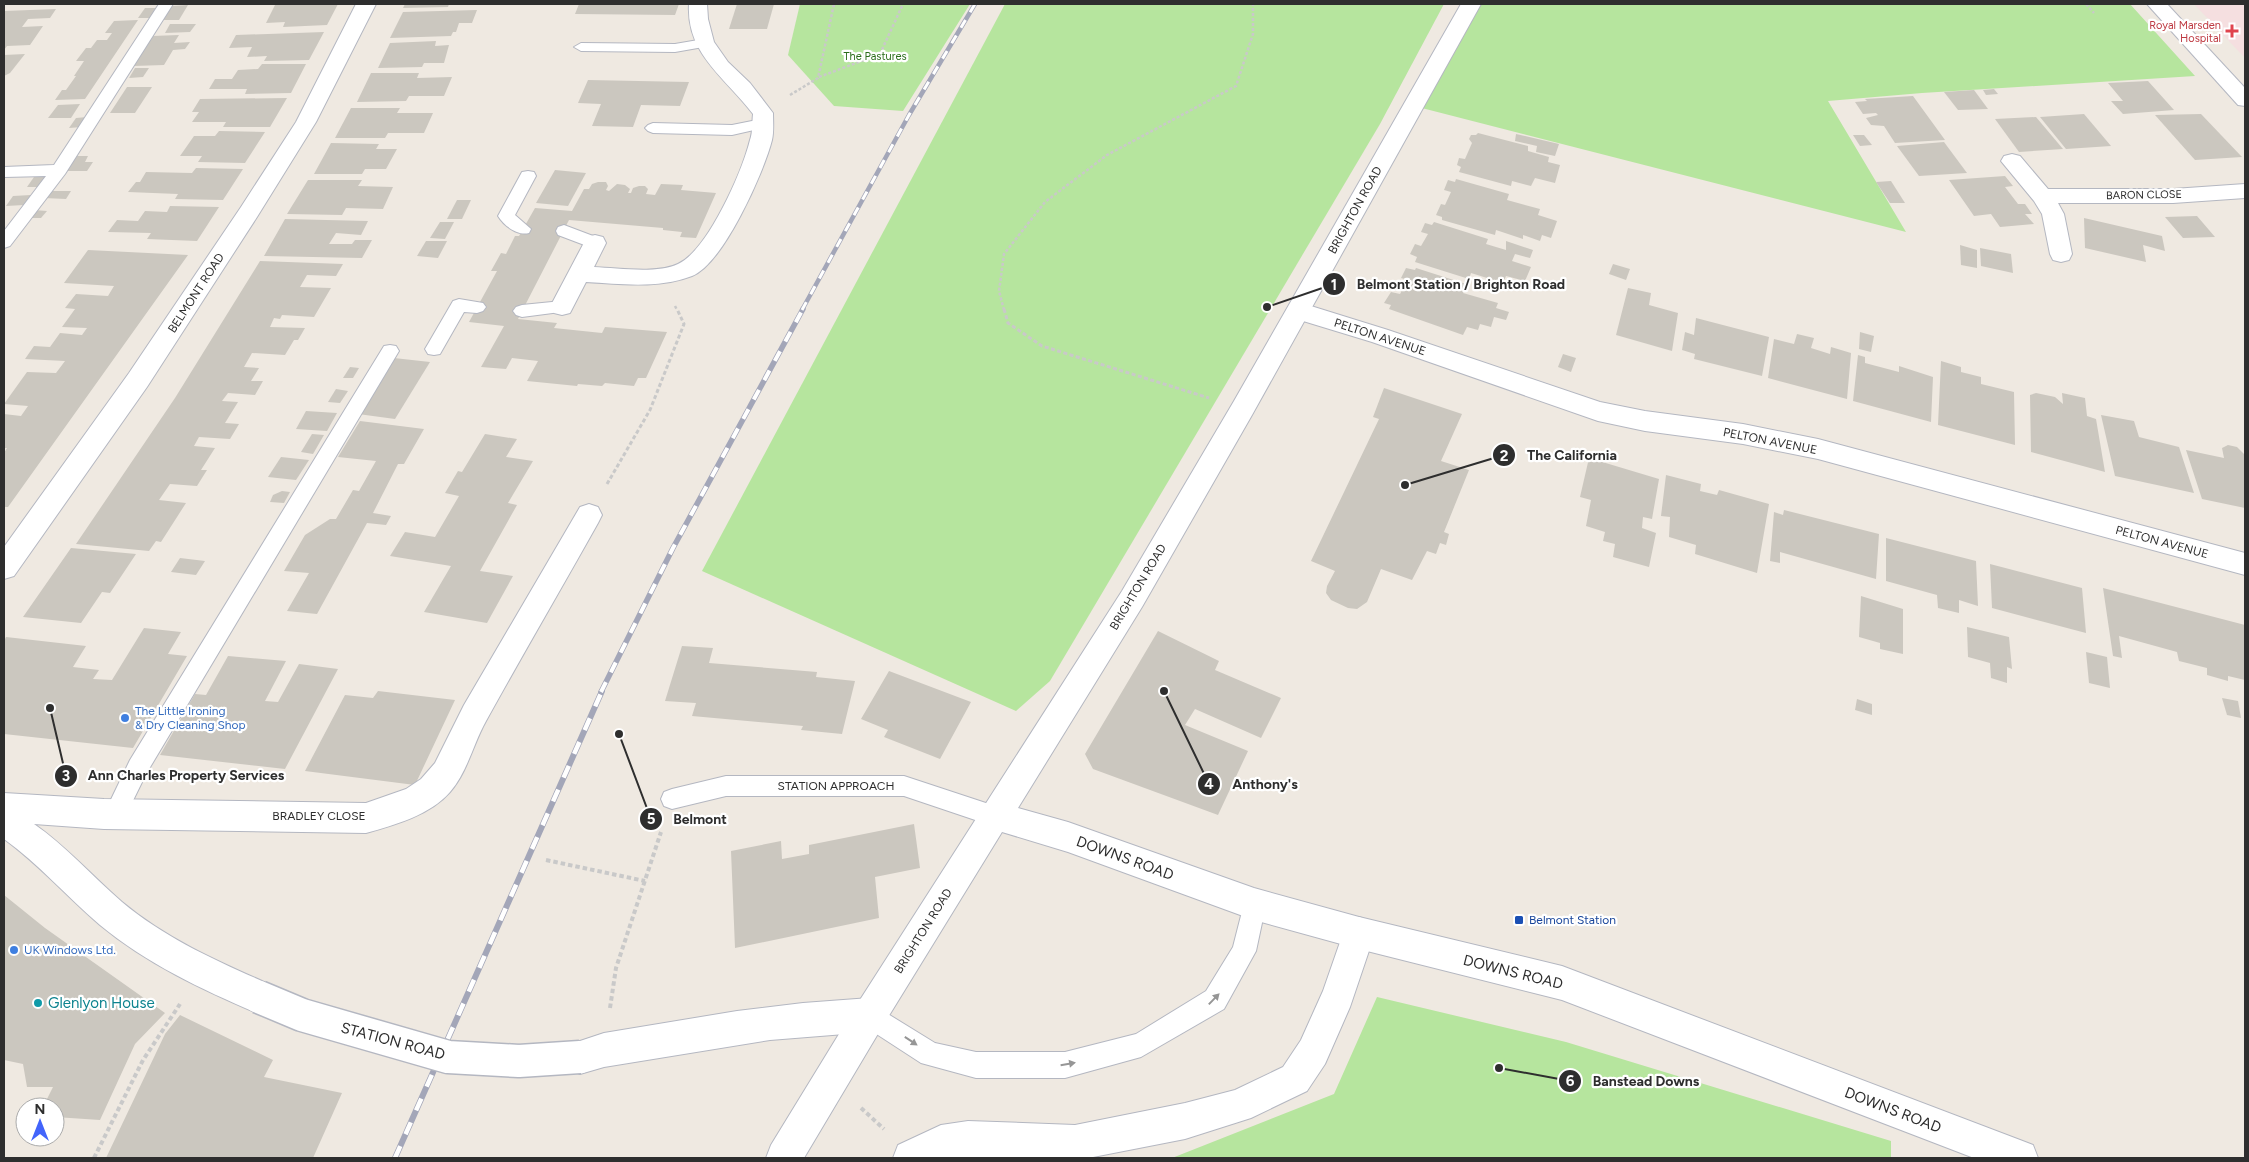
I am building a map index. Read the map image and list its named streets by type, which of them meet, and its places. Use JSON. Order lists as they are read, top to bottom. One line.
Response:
{"streets":{"street":["BARON CLOSE","BRIGHTON ROAD","BELMONT ROAD","PELTON AVENUE","BRADLEY CLOSE","DOWNS ROAD","STATION ROAD"],"lane":["STATION APPROACH"]},"crossings":[["BRIGHTON ROAD","PELTON AVENUE"],["BRIGHTON ROAD","STATION APPROACH"],["BRIGHTON ROAD","DOWNS ROAD"],["BRIGHTON ROAD","STATION ROAD"],["STATION APPROACH","DOWNS ROAD"]],"parks":["The Pastures"],"places":{"health":["Royal Marsden Hospital"],"other":["Belmont Station / Brighton Road","The California","Anthony's","Ann Charles Property Services","The Little Ironing & Dry Cleaning Shop","Belmont","UK Windows Ltd.","Glenlyon House","Banstead Downs"],"transit":["Belmont Station"]},"north":"top"}
